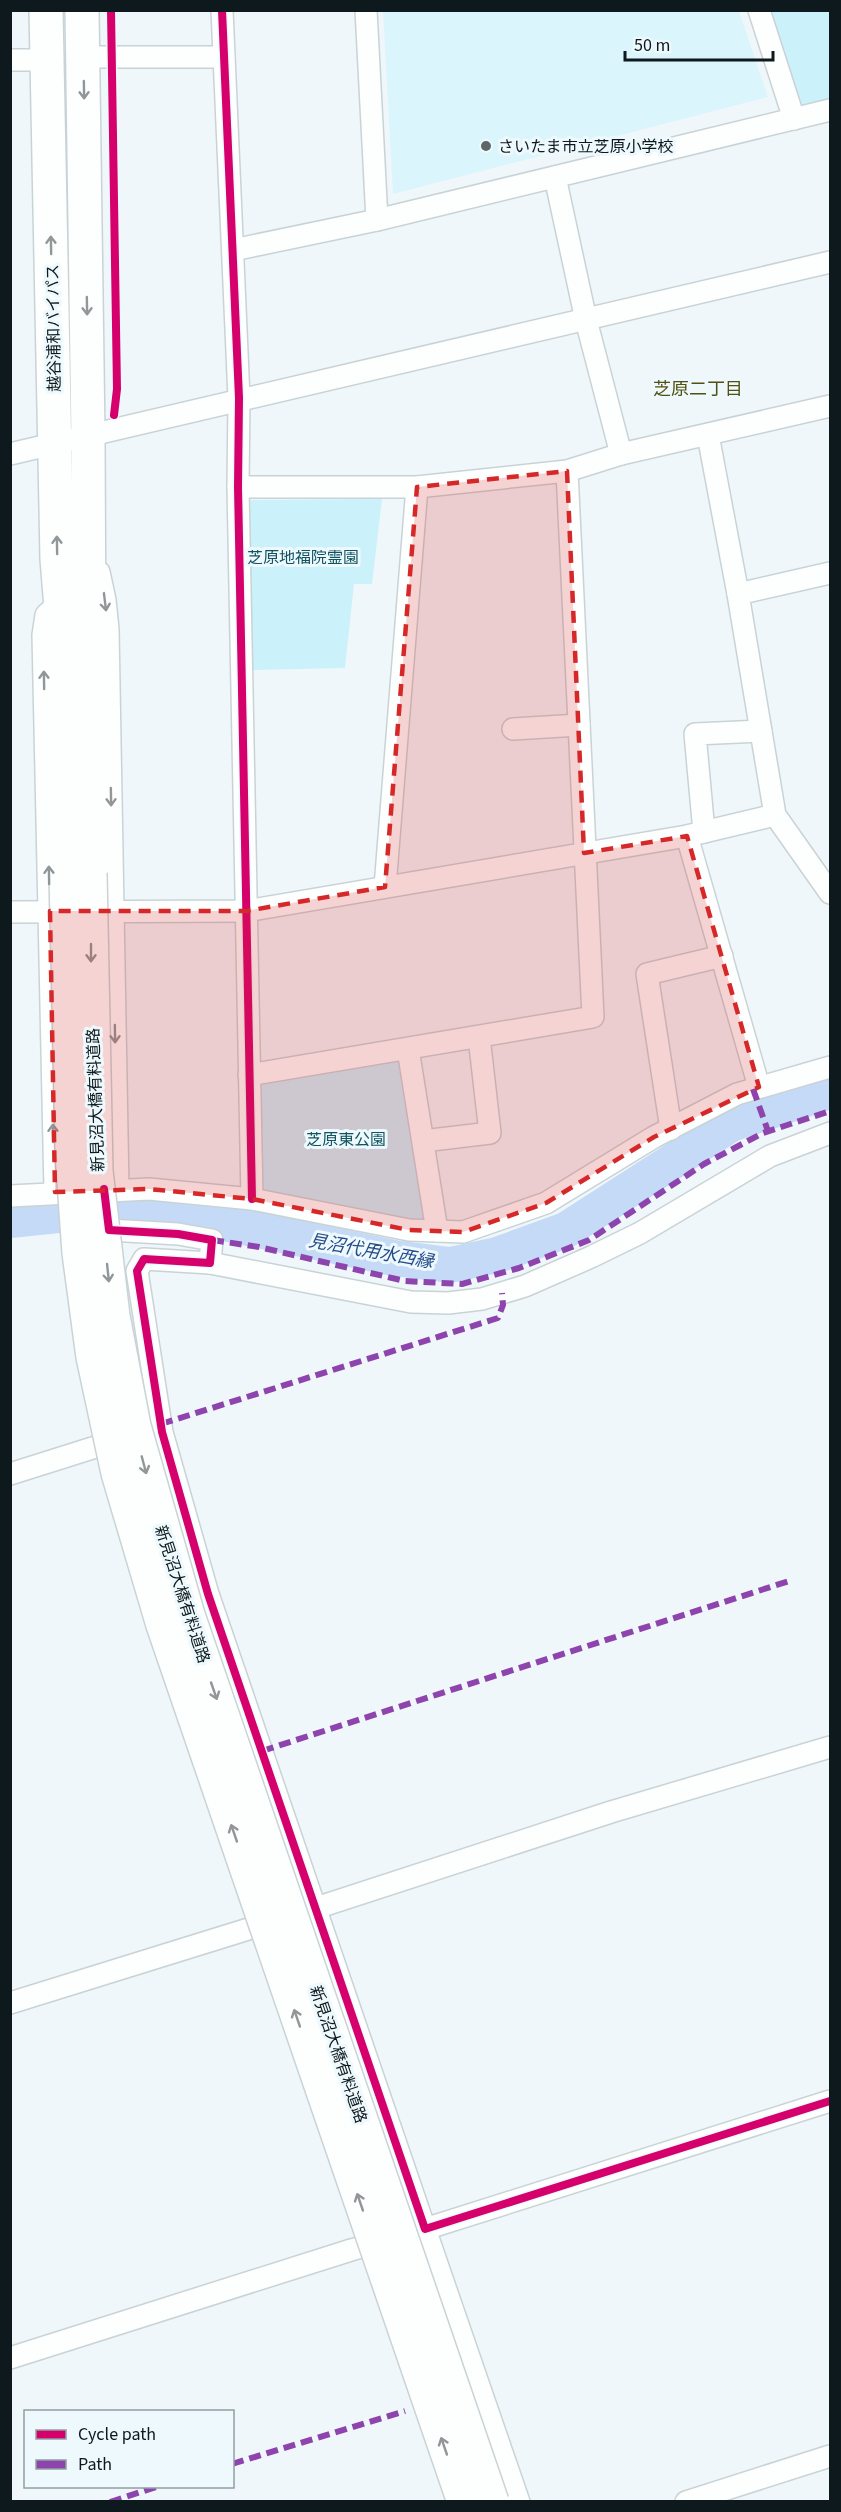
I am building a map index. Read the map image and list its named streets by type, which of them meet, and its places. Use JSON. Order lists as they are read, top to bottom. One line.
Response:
{"streets":{"highway":["越谷浦和バイパス","新見沼大橋有料道路"]},"crossings":[["越谷浦和バイパス","新見沼大橋有料道路"]],"districts":["芝原二丁目"],"water":["見沼代用水西縁"],"parks":["芝原地福院霊園","芝原東公園"],"places":["さいたま市立芝原小学校"],"legend":["Cycle path","Path"],"scale_bar":"50 m"}
